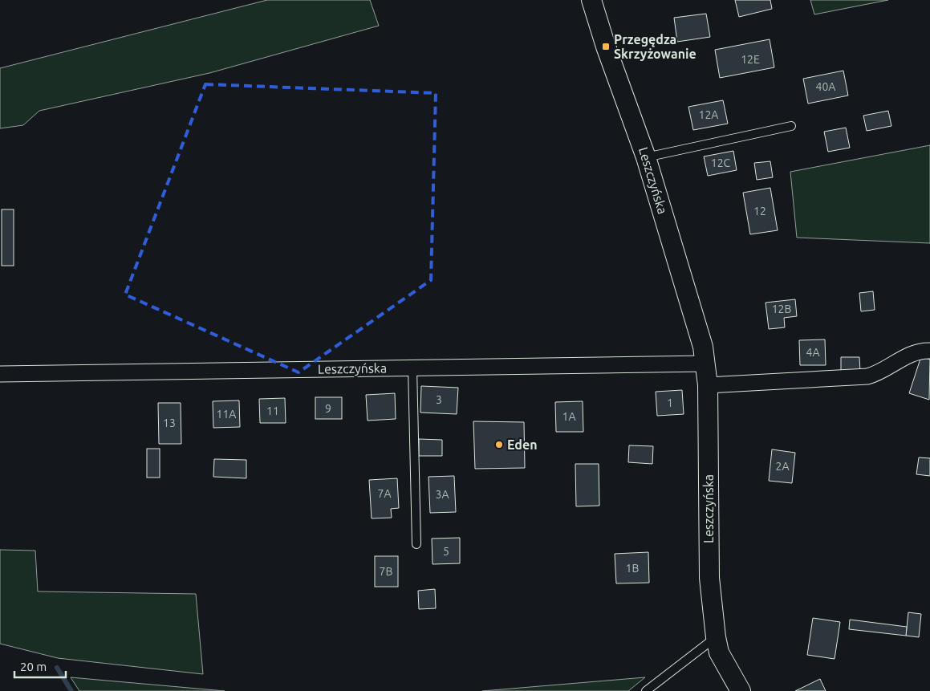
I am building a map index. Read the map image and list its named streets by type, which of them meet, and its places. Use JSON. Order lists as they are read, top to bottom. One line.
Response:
{"streets":{"street":["Leszczyńska"]},"places":{"transit":["Przegędza Skrzyżowanie"],"other":["Eden"]},"house_numbers":["12E","40A","12A","12C","12","12B","4A","3","1","9","11","11A","1A","13","2A","7A","3A","5","1B","7B"],"scale_bar":"20 m"}
